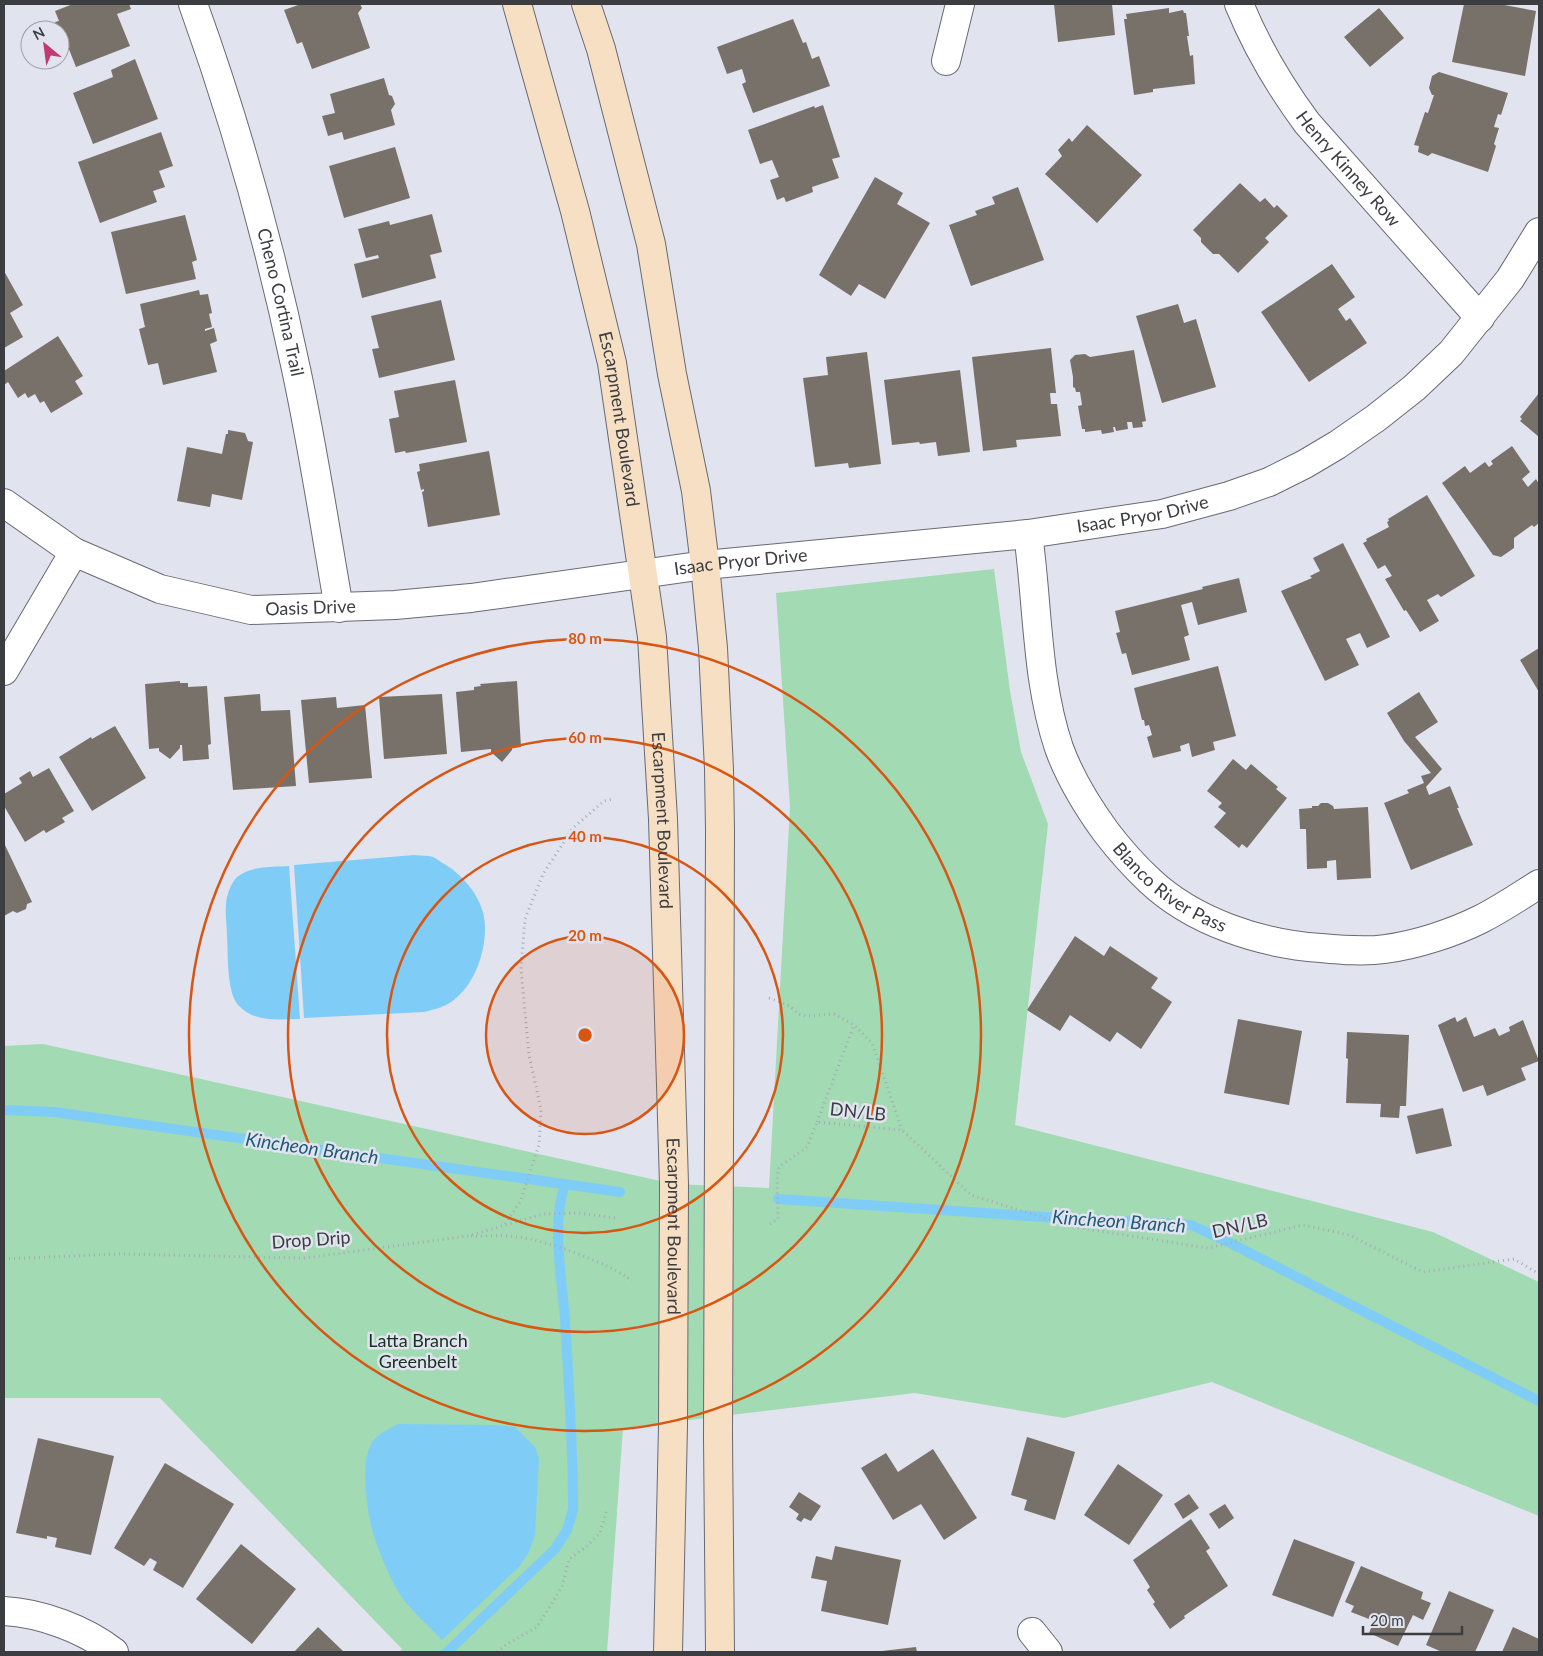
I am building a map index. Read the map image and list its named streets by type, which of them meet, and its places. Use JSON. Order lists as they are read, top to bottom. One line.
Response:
{"streets":{"main road":["Escarpment Boulevard"],"street":["Henry Kinney Row","Cheno Cortina Trail","Isaac Pryor Drive","Oasis Drive","Blanco River Pass"],"path":["DN/LB","Drop Drip"]},"crossings":[["Henry Kinney Row","Isaac Pryor Drive"],["Cheno Cortina Trail","Oasis Drive"],["Escarpment Boulevard","Isaac Pryor Drive"],["Escarpment Boulevard","Oasis Drive"],["Isaac Pryor Drive","Oasis Drive"],["Isaac Pryor Drive","Blanco River Pass"]],"water":["Kincheon Branch"],"parks":["Latta Branch Greenbelt"],"scale_bar":"20 m","north":"top left","rings":["80 m","60 m","40 m","20 m"]}
